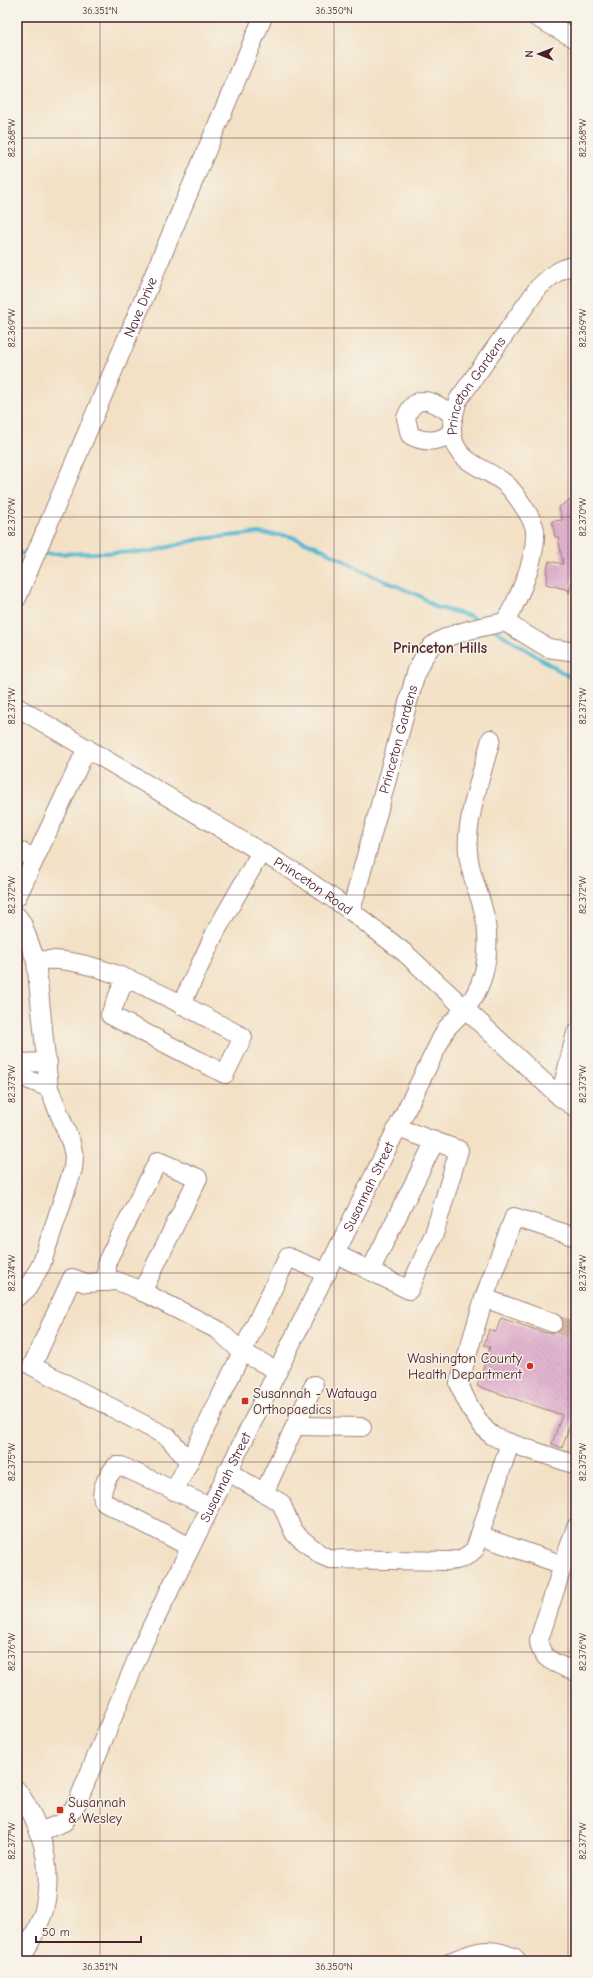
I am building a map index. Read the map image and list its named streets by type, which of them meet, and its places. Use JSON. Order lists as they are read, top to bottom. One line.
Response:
{"streets":{"street":["Nave Drive","Princeton Gardens","Princeton Road","Susannah Street"]},"crossings":[["Princeton Gardens","Princeton Road"],["Princeton Road","Susannah Street"]],"districts":["Princeton Hills"],"places":{"other":["Washington County Health Department"],"transit":["Susannah - Watauga Orthopaedics","Susannah & Wesley"]},"scale_bar":"50 m","north":"left","coordinates":["36.351°N","36.350°N","82.368°W","82.369°W","82.370°W","82.371°W","82.372°W","82.373°W","82.374°W","82.375°W","82.376°W","82.377°W"]}
